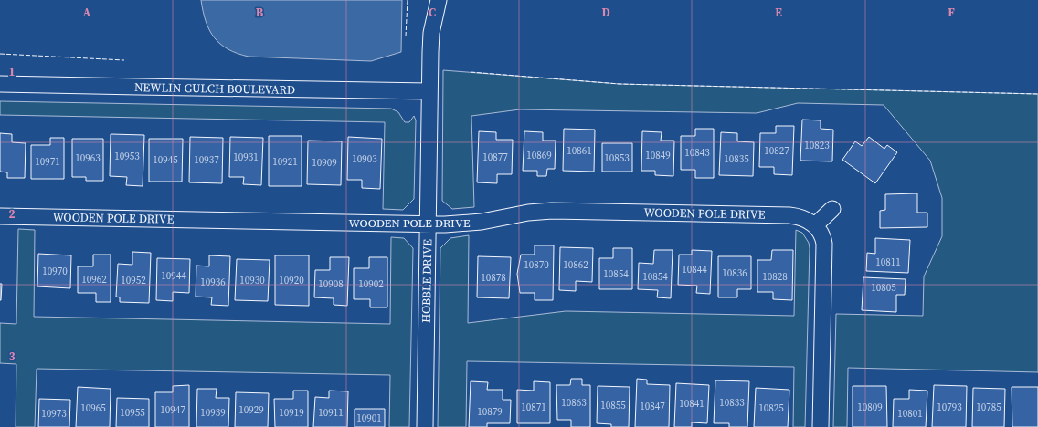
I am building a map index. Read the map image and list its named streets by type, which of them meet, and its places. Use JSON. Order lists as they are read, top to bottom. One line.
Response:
{"streets":{"street":["NEWLIN GULCH BOULEVARD","WOODEN POLE DRIVE","HOBBLE DRIVE"]},"crossings":[["NEWLIN GULCH BOULEVARD","HOBBLE DRIVE"],["WOODEN POLE DRIVE","HOBBLE DRIVE"]],"house_numbers":["10823","10861","10827","10843","10869","10849","10953","10931","10877","10963","10853","10903","10835","10945","10937","10971","10921","10909","10811","10870","10862","10844","10970","10836","10854","10944","10854","10828","10878","10962","10952","10930","10920","10936","10908","10902","10805","10863","10833","10841","10855","10847","10871","10809","10793","10785","10965","10825","10947","10929","10879","10955","10939","10919","10911","10973","10801","10901"],"grid":{"columns":["A","B","C","D","E","F"],"rows":["1","2","3"]}}
